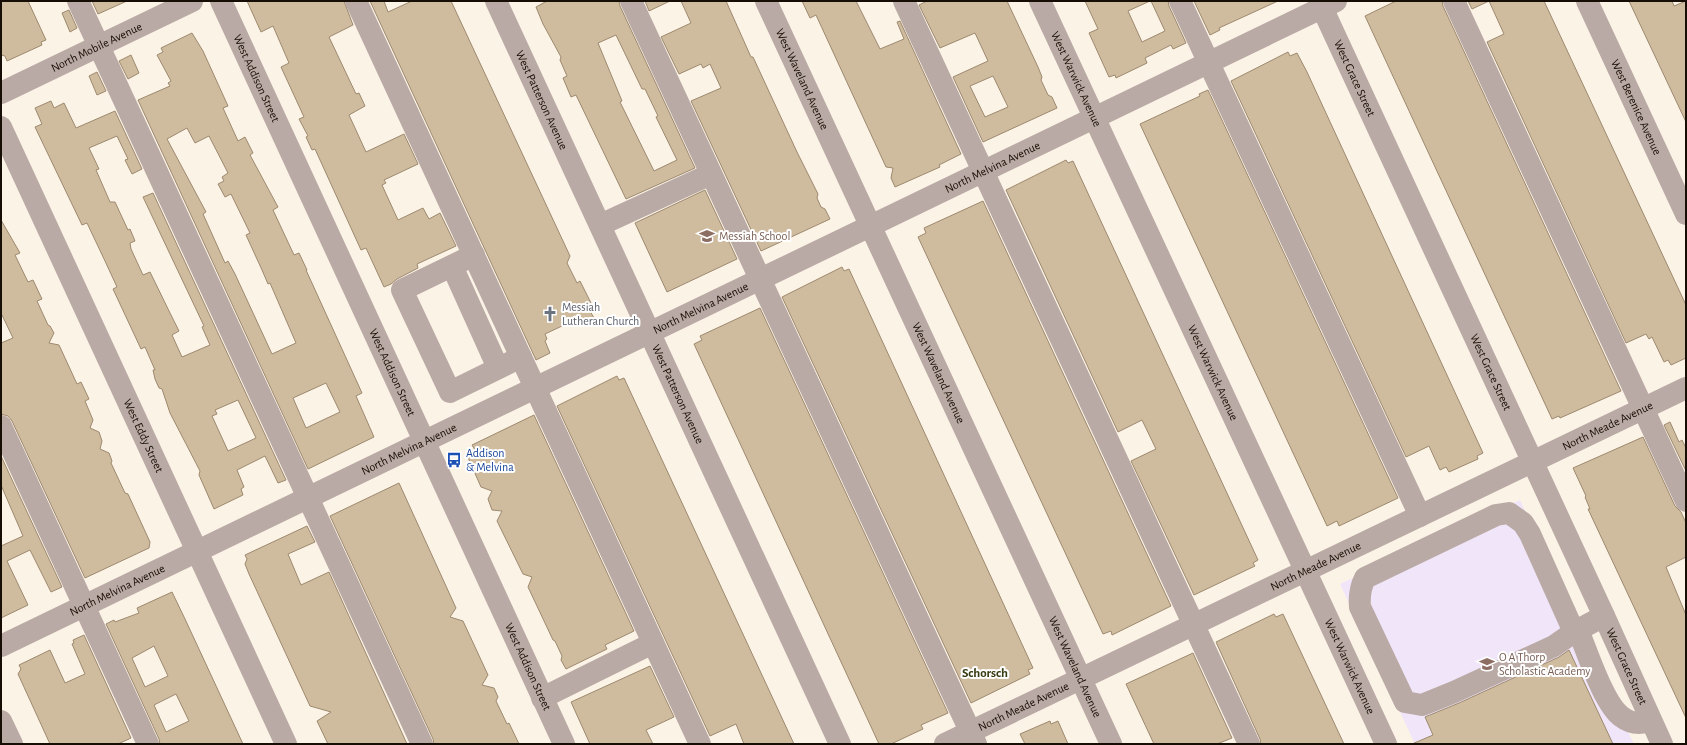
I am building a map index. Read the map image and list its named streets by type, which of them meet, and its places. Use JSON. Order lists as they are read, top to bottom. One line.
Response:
{"streets":{"street":["North Mobile Avenue","West Addison Street","West Grace Street","West Waveland Avenue","West Warwick Avenue","West Patterson Avenue","West Berenice Avenue","North Melvina Avenue","North Meade Avenue","West Eddy Street"]},"crossings":[["West Addison Street","North Melvina Avenue"],["West Grace Street","North Melvina Avenue"],["West Grace Street","North Meade Avenue"],["West Waveland Avenue","North Melvina Avenue"],["West Waveland Avenue","North Meade Avenue"],["West Warwick Avenue","North Melvina Avenue"],["West Warwick Avenue","North Meade Avenue"],["West Patterson Avenue","North Melvina Avenue"],["North Melvina Avenue","West Eddy Street"]],"districts":["Schorsch"],"places":{"school or university":["Messiah School","O A Thorp Scholastic Academy"],"church":["Messiah Lutheran Church"],"bus stop":["Addison & Melvina"]}}
